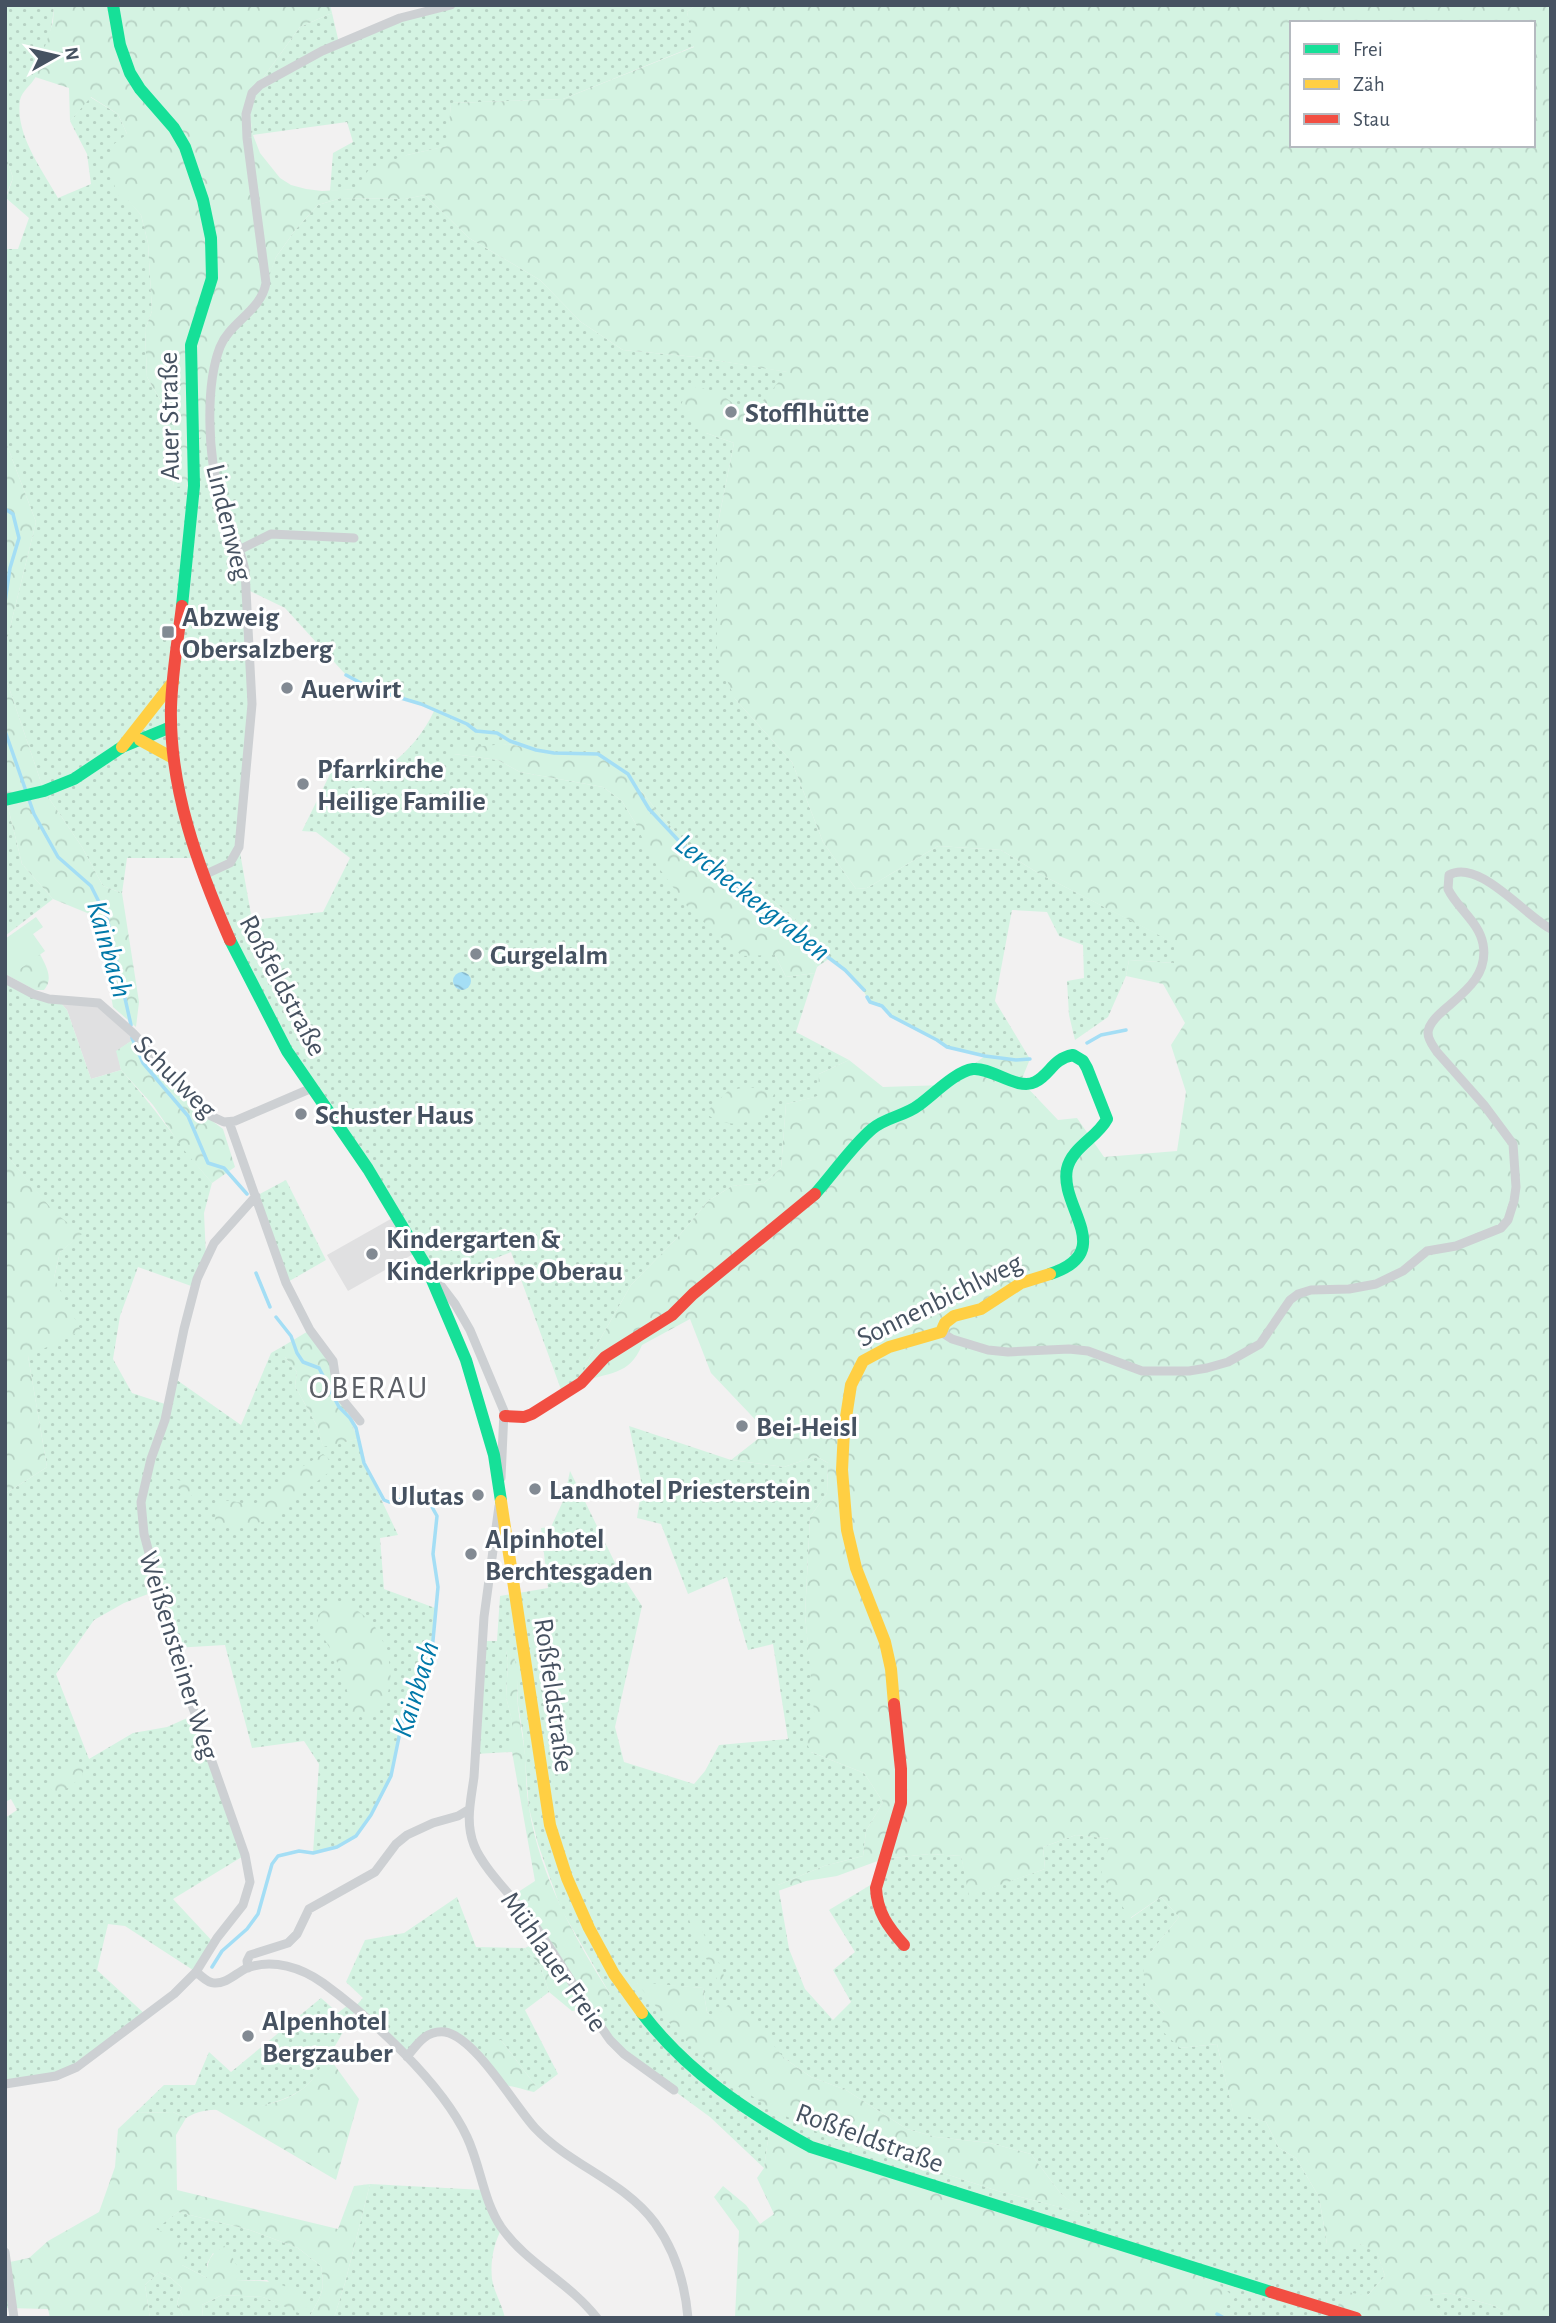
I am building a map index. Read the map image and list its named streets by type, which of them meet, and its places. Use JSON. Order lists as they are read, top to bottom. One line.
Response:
{"streets":{"main road":["Auer Straße","Roßfeldstraße","Sonnenbichlweg"],"street":["Lindenweg","Schulweg","Weißensteiner Weg","Mühlauer Freie"]},"crossings":[["Auer Straße","Roßfeldstraße"],["Lindenweg","Roßfeldstraße"],["Roßfeldstraße","Schulweg"],["Roßfeldstraße","Sonnenbichlweg"],["Roßfeldstraße","Mühlauer Freie"]],"districts":["OBERAU"],"water":["Lercheckergraben","Kainbach"],"places":{"other":["Stofflhütte","Auerwirt","Pfarrkirche Heilige Familie","Gurgelalm","Schuster Haus","Kindergarten & Kinderkrippe Oberau","Bei-Heisl","Landhotel Priesterstein","Ulutas","Alpinhotel Berchtesgaden","Alpenhotel Bergzauber"],"transit":["Abzweig Obersalzberg"]},"legend":["Frei","Zäh","Stau"],"north":"right"}
